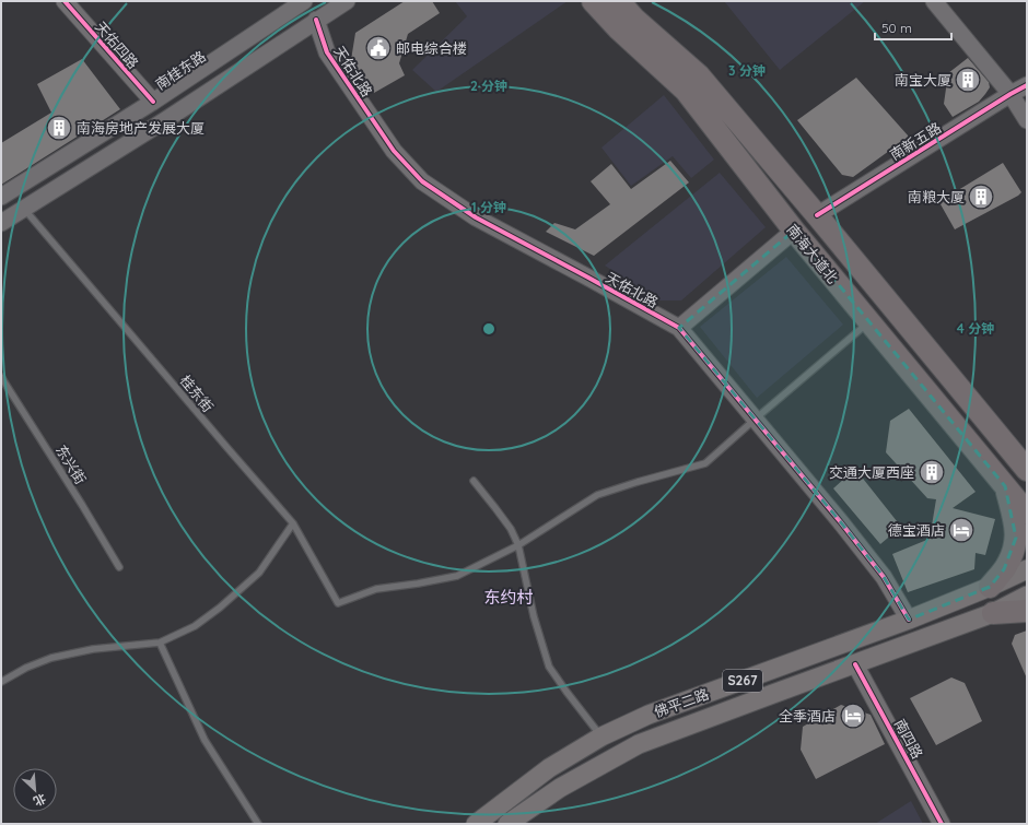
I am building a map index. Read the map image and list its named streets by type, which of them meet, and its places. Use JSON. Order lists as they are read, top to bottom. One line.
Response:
{"streets":{"highway":["南海大道北"],"main road":["S267","佛平二路"],"street":["天佑四路","南桂东路","天佑北路","南新五路","南四路"],"lane":["桂东街","东兴街"]},"crossings":[["天佑四路","南桂东路"],["天佑北路","佛平二路"],["南新五路","南海大道北"],["佛平二路","南四路"]],"districts":["东约村"],"places":{"public building":["邮电综合楼"],"building":["南宝大厦","南海房地产发展大厦","南粮大厦","交通大厦西座"],"hotel":["德宝酒店","全季酒店"]},"scale_bar":"50 m","north":"bottom right","rings":["3 分钟","2 分钟","1 分钟","4 分钟"]}
